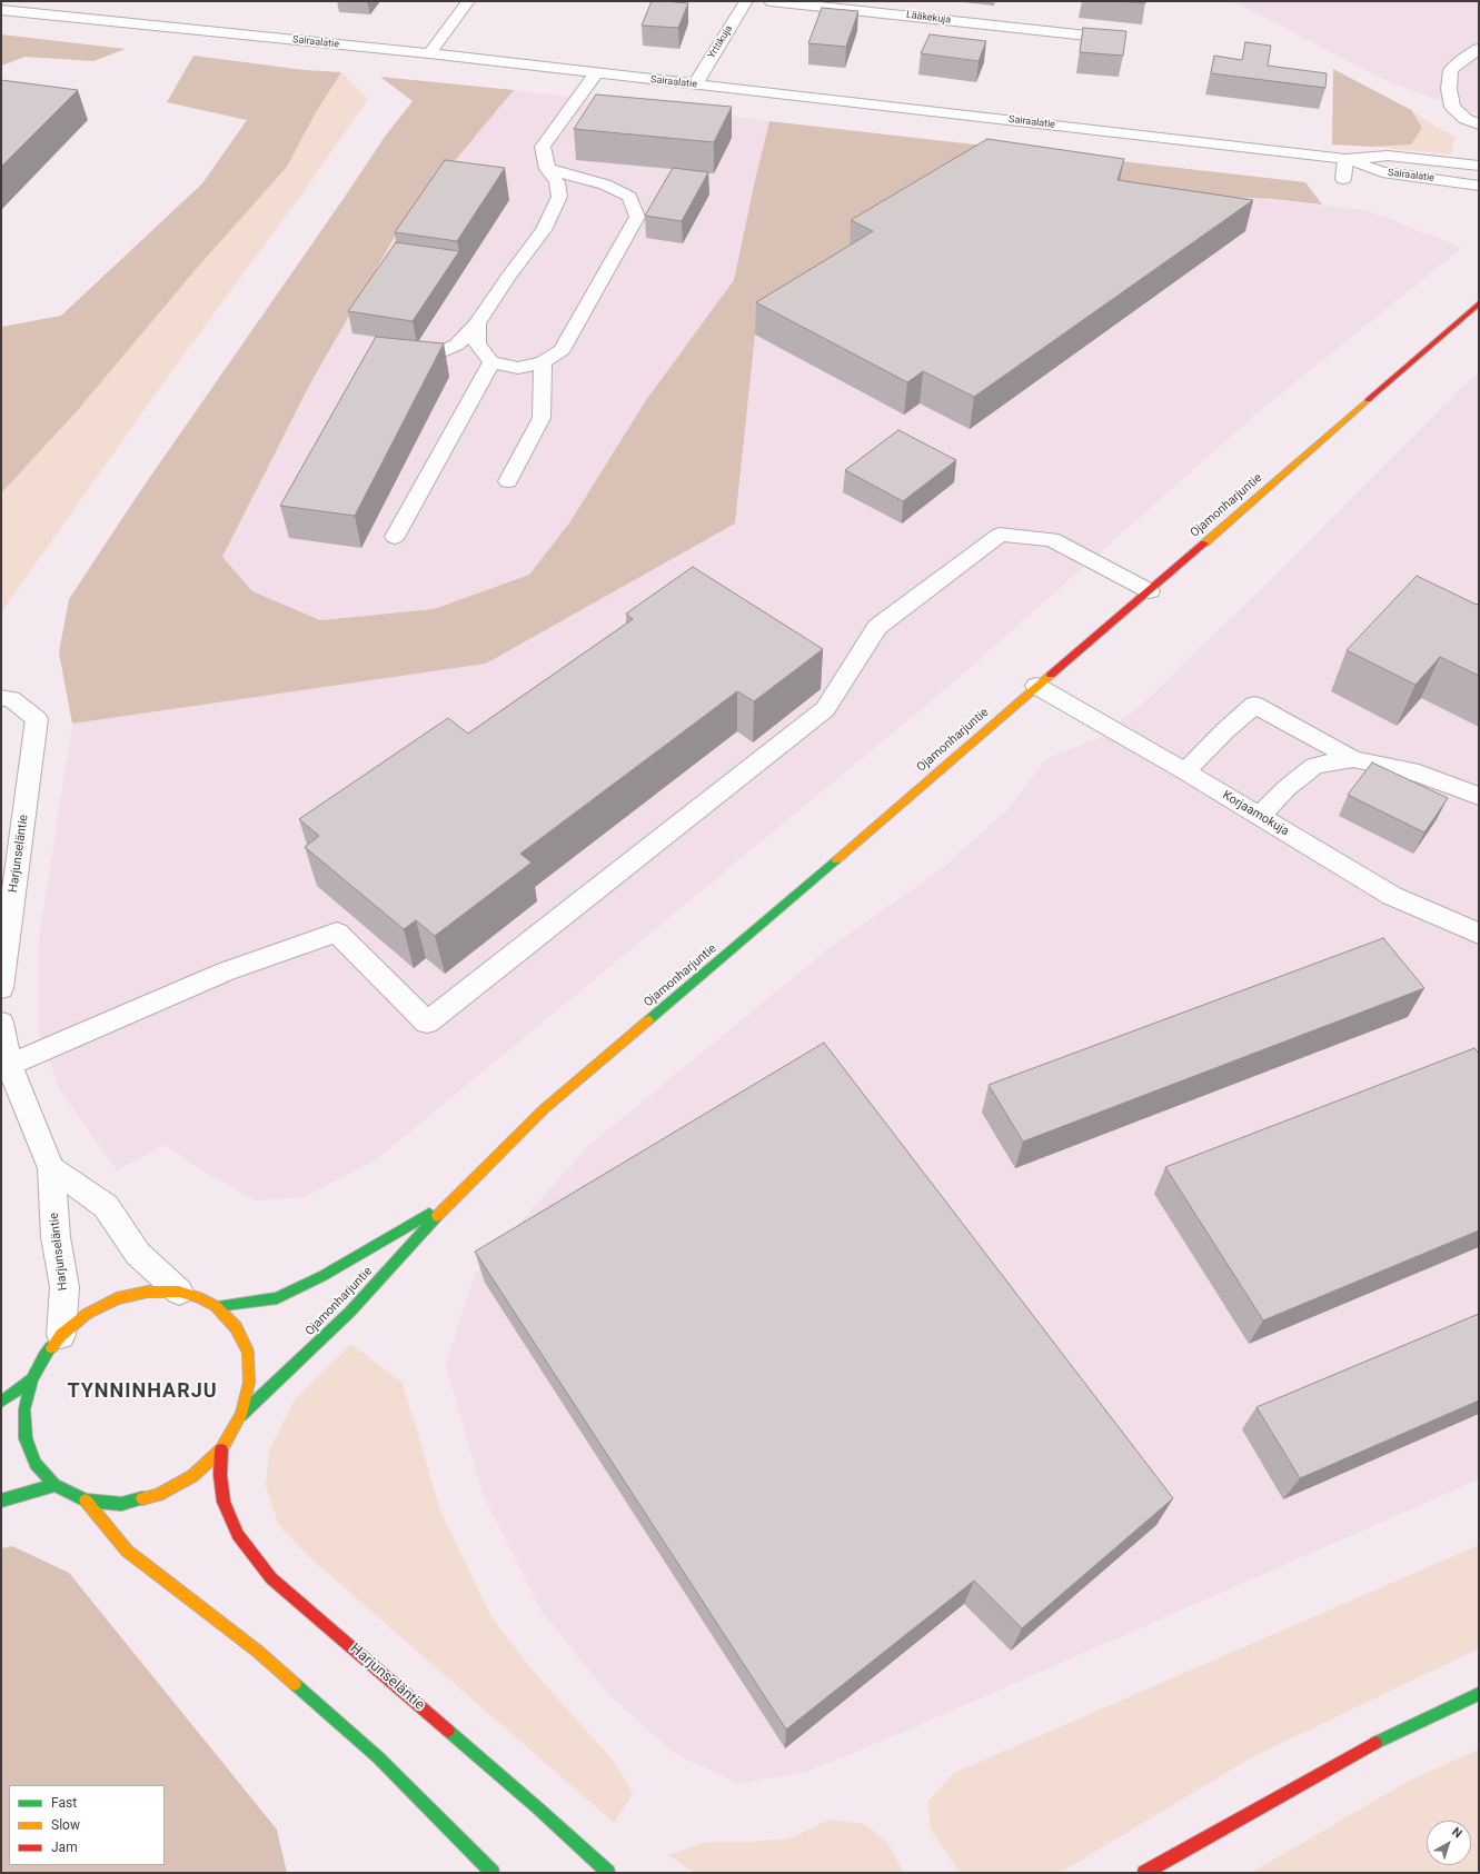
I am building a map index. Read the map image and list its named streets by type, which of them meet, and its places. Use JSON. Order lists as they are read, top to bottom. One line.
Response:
{"streets":{"main road":["Ojamonharjuntie","Harjunseläntie"],"street":["Lääkekuja","Sairaalatie","Yrttikuja","Korjaamokuja"]},"crossings":[["Sairaalatie","Yrttikuja"],["Ojamonharjuntie","Korjaamokuja"]],"districts":["TYNNINHARJU"],"legend":["Fast","Slow","Jam"],"north":"top right"}
